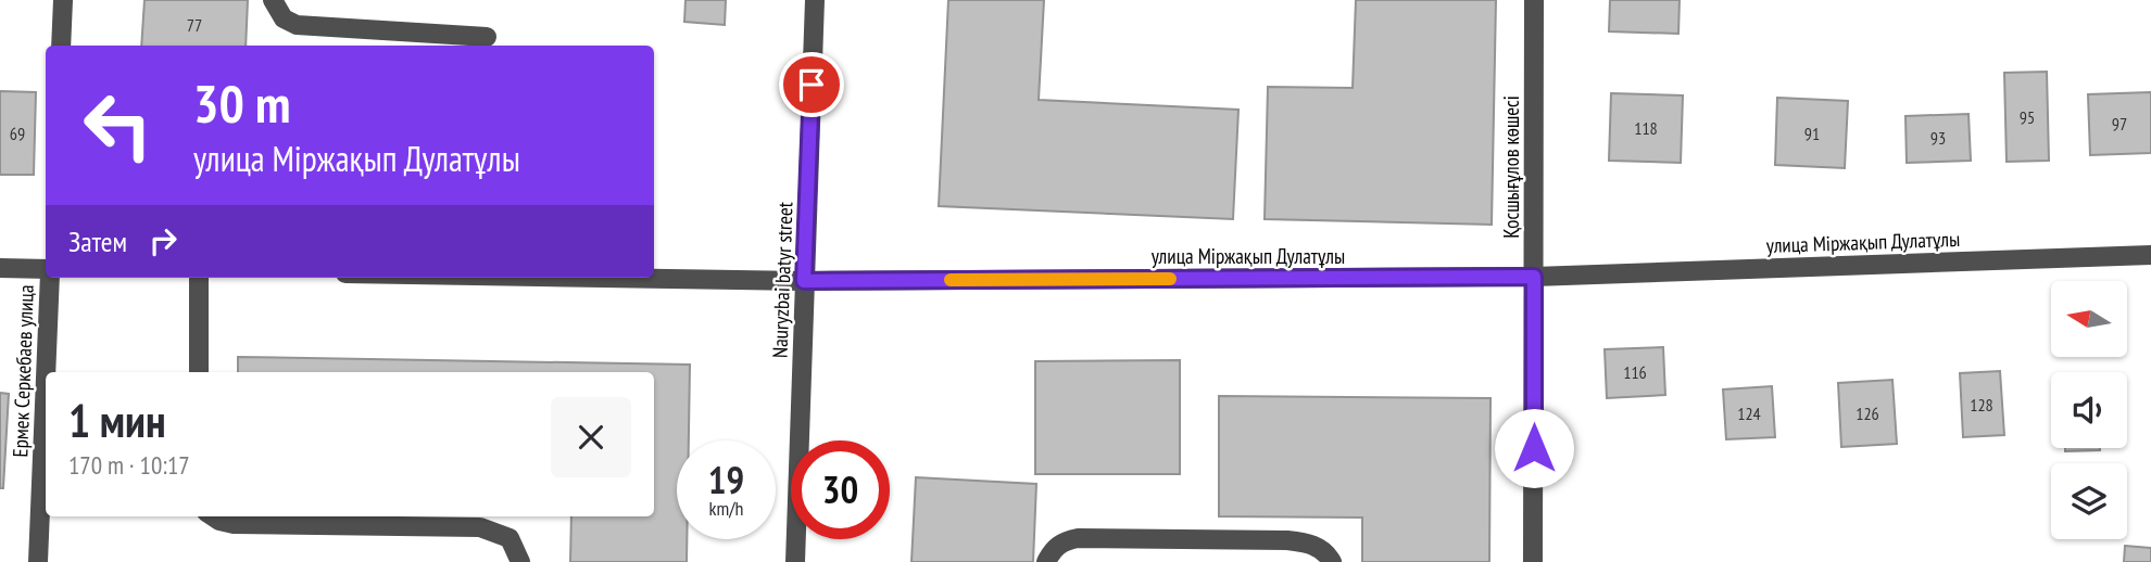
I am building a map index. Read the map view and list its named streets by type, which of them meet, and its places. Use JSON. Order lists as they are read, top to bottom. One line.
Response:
{"streets":{"street":["Қосшығұлов көшесі","улица Міржақып Дулатұлы","Nauryzbai batyr street","Ермек Серкебаев улица"]},"crossings":[["Қосшығұлов көшесі","улица Міржақып Дулатұлы"],["улица Міржақып Дулатұлы","Nauryzbai batyr street"]],"house_numbers":["77","95","97","118","69","91","93","116","128","124","126"],"north":"left","page":{"turn":["30 m","улица Міржақып Дулатұлы"],"then":"Затем","heading":["1 мин","170 m · 10:17"],"speed":"19 km/h","limit":"30"}}
